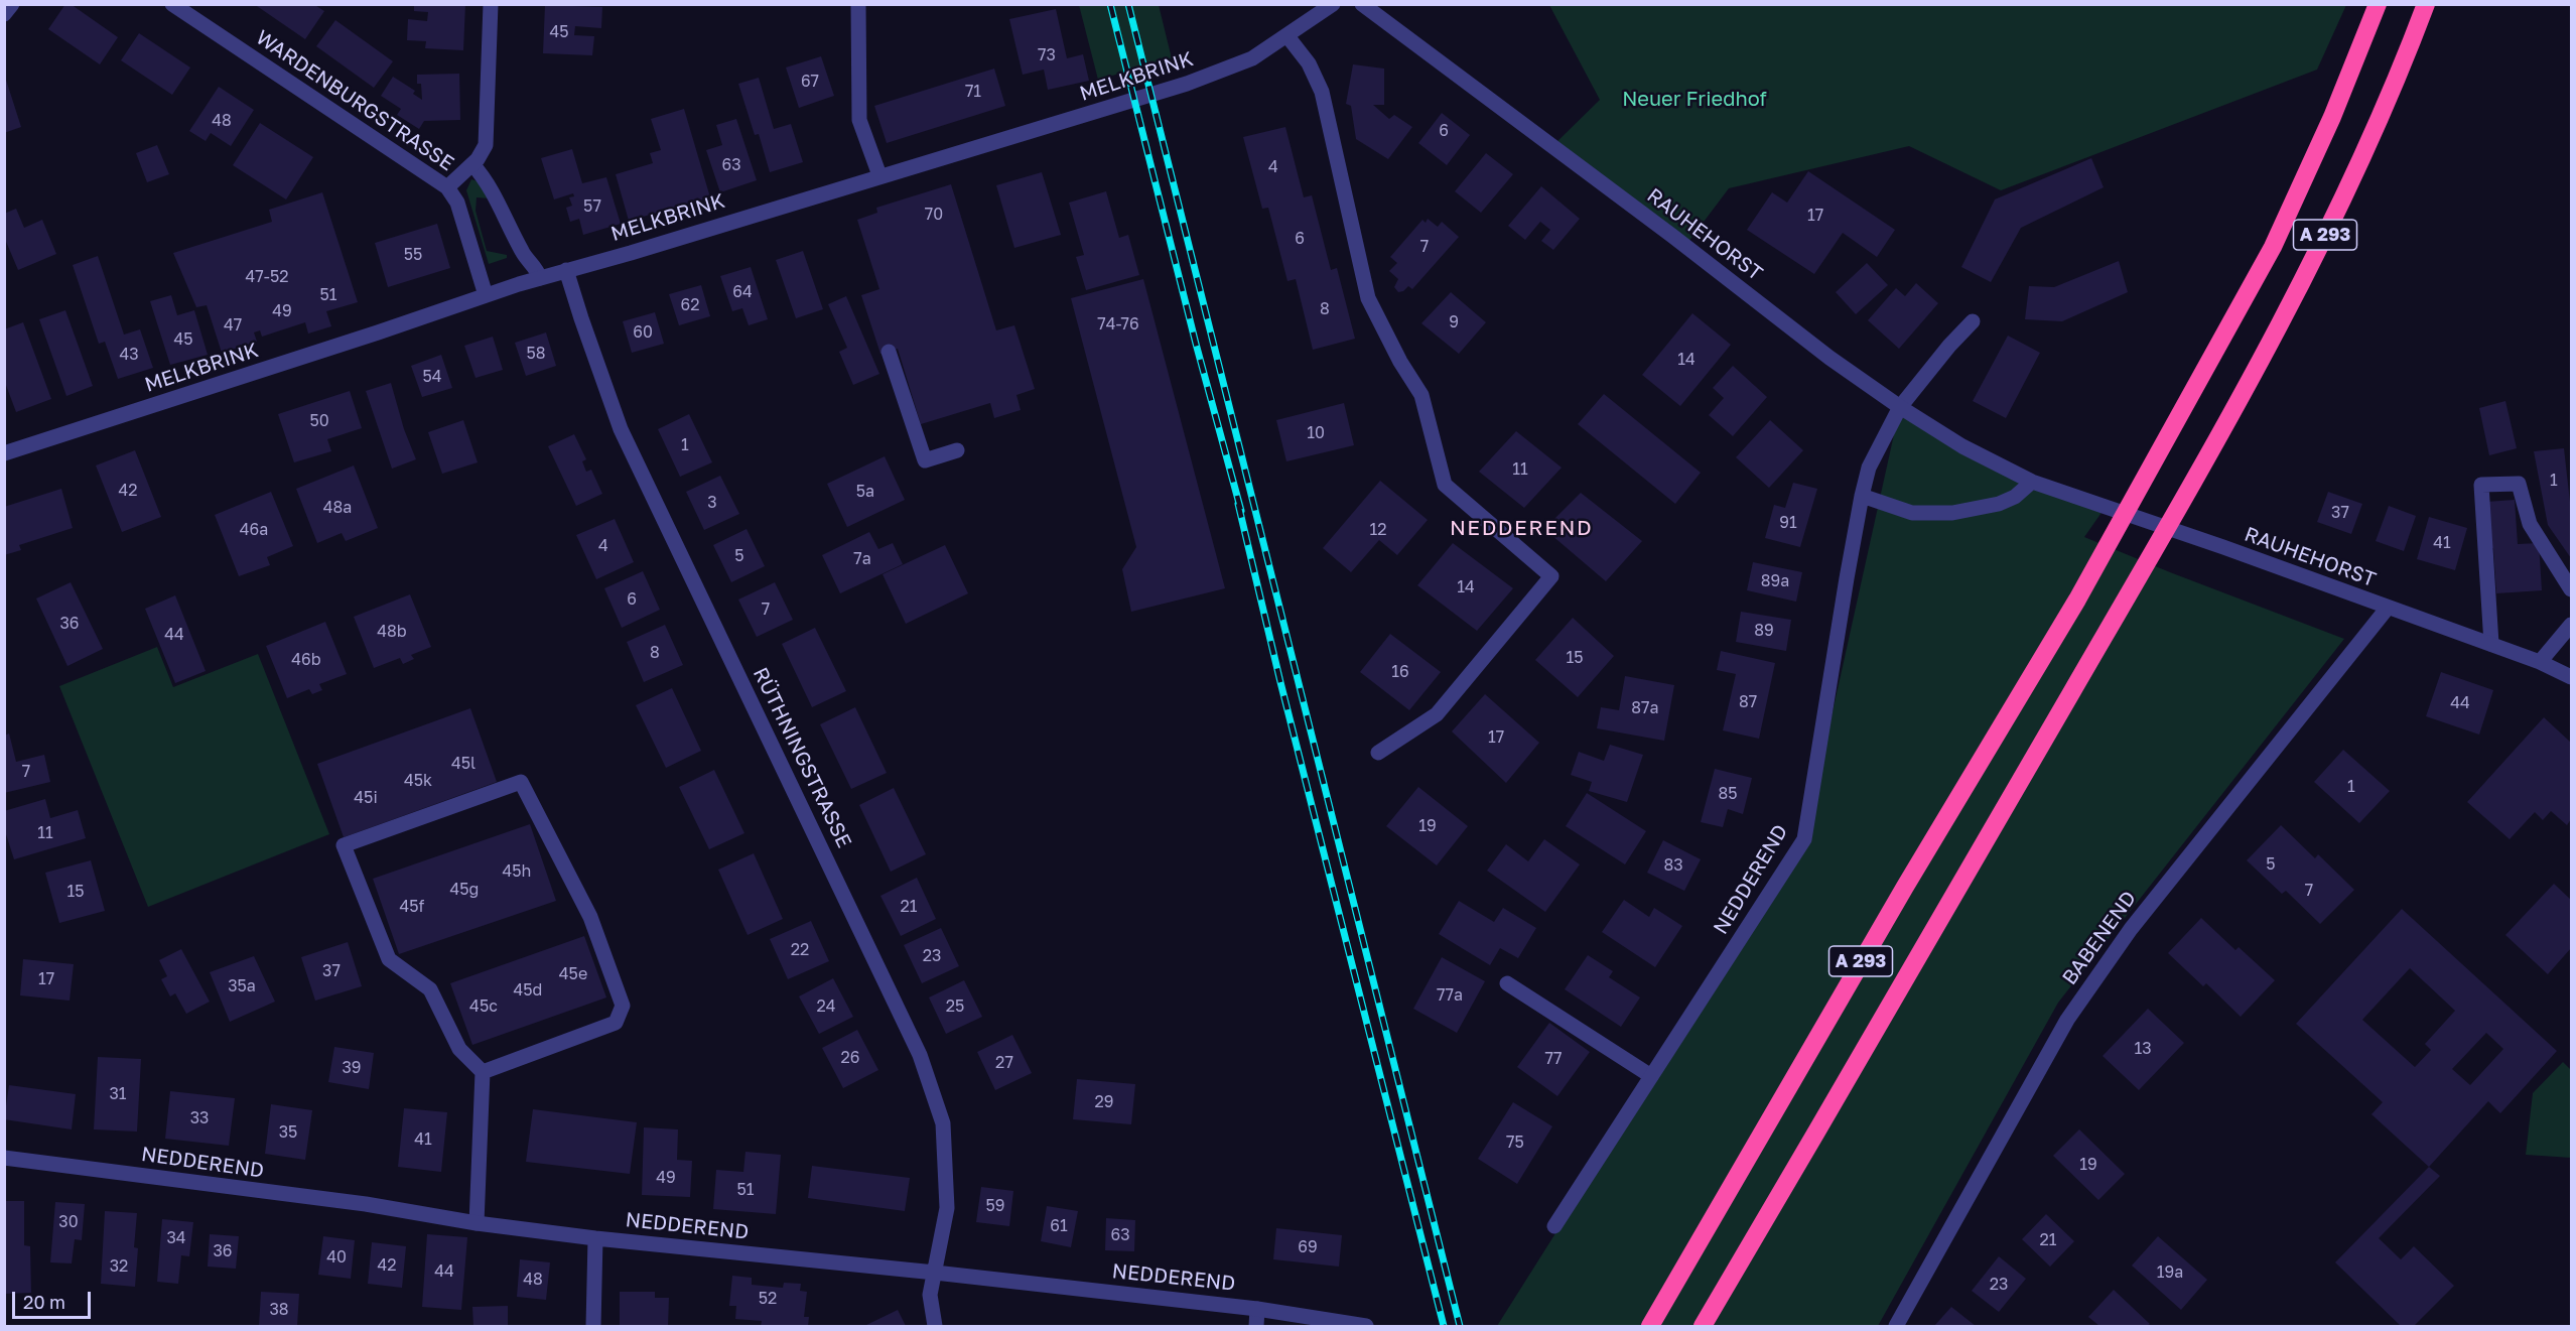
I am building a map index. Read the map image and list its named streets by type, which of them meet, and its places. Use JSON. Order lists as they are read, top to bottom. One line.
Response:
{"streets":{"highway":["A 293"],"street":["MELKBRINK","WARDENBURGSTRASSE","RAUHEHORST","RÜTHNINGSTRASSE","NEDDEREND","BABENEND"]},"crossings":[["MELKBRINK","WARDENBURGSTRASSE"],["MELKBRINK","RÜTHNINGSTRASSE"],["RAUHEHORST","NEDDEREND"],["RAUHEHORST","BABENEND"],["RÜTHNINGSTRASSE","NEDDEREND"]],"districts":["NEDDEREND"],"parks":["Neuer Friedhof"],"house_numbers":["45","73","67","71","48","6","63","4","57","70","17","6","7","55","47-52","64","51","62","8","49","9","74-76","47","60","45","58","43","14","54","50","10","1","11","1","42","5a","3","48a","37","91","46a","12","41","4","5","7a","89a","14","6","7","36","89","48b","44","8","15","46b","16","87","44","87a","17","45l","7","45k","1","85","45i","19","11","5","83","45h","45g","7","15","45f","21","22","23","37","45e","17","35a","45d","77a","45c","24","25","13","26","77","27","39","31","29","33","35","41","75","19","49","51","59","30","61","63","34","21","69","36","40","42","32","44","19a","48","23","52","38"],"scale_bar":"20 m"}
